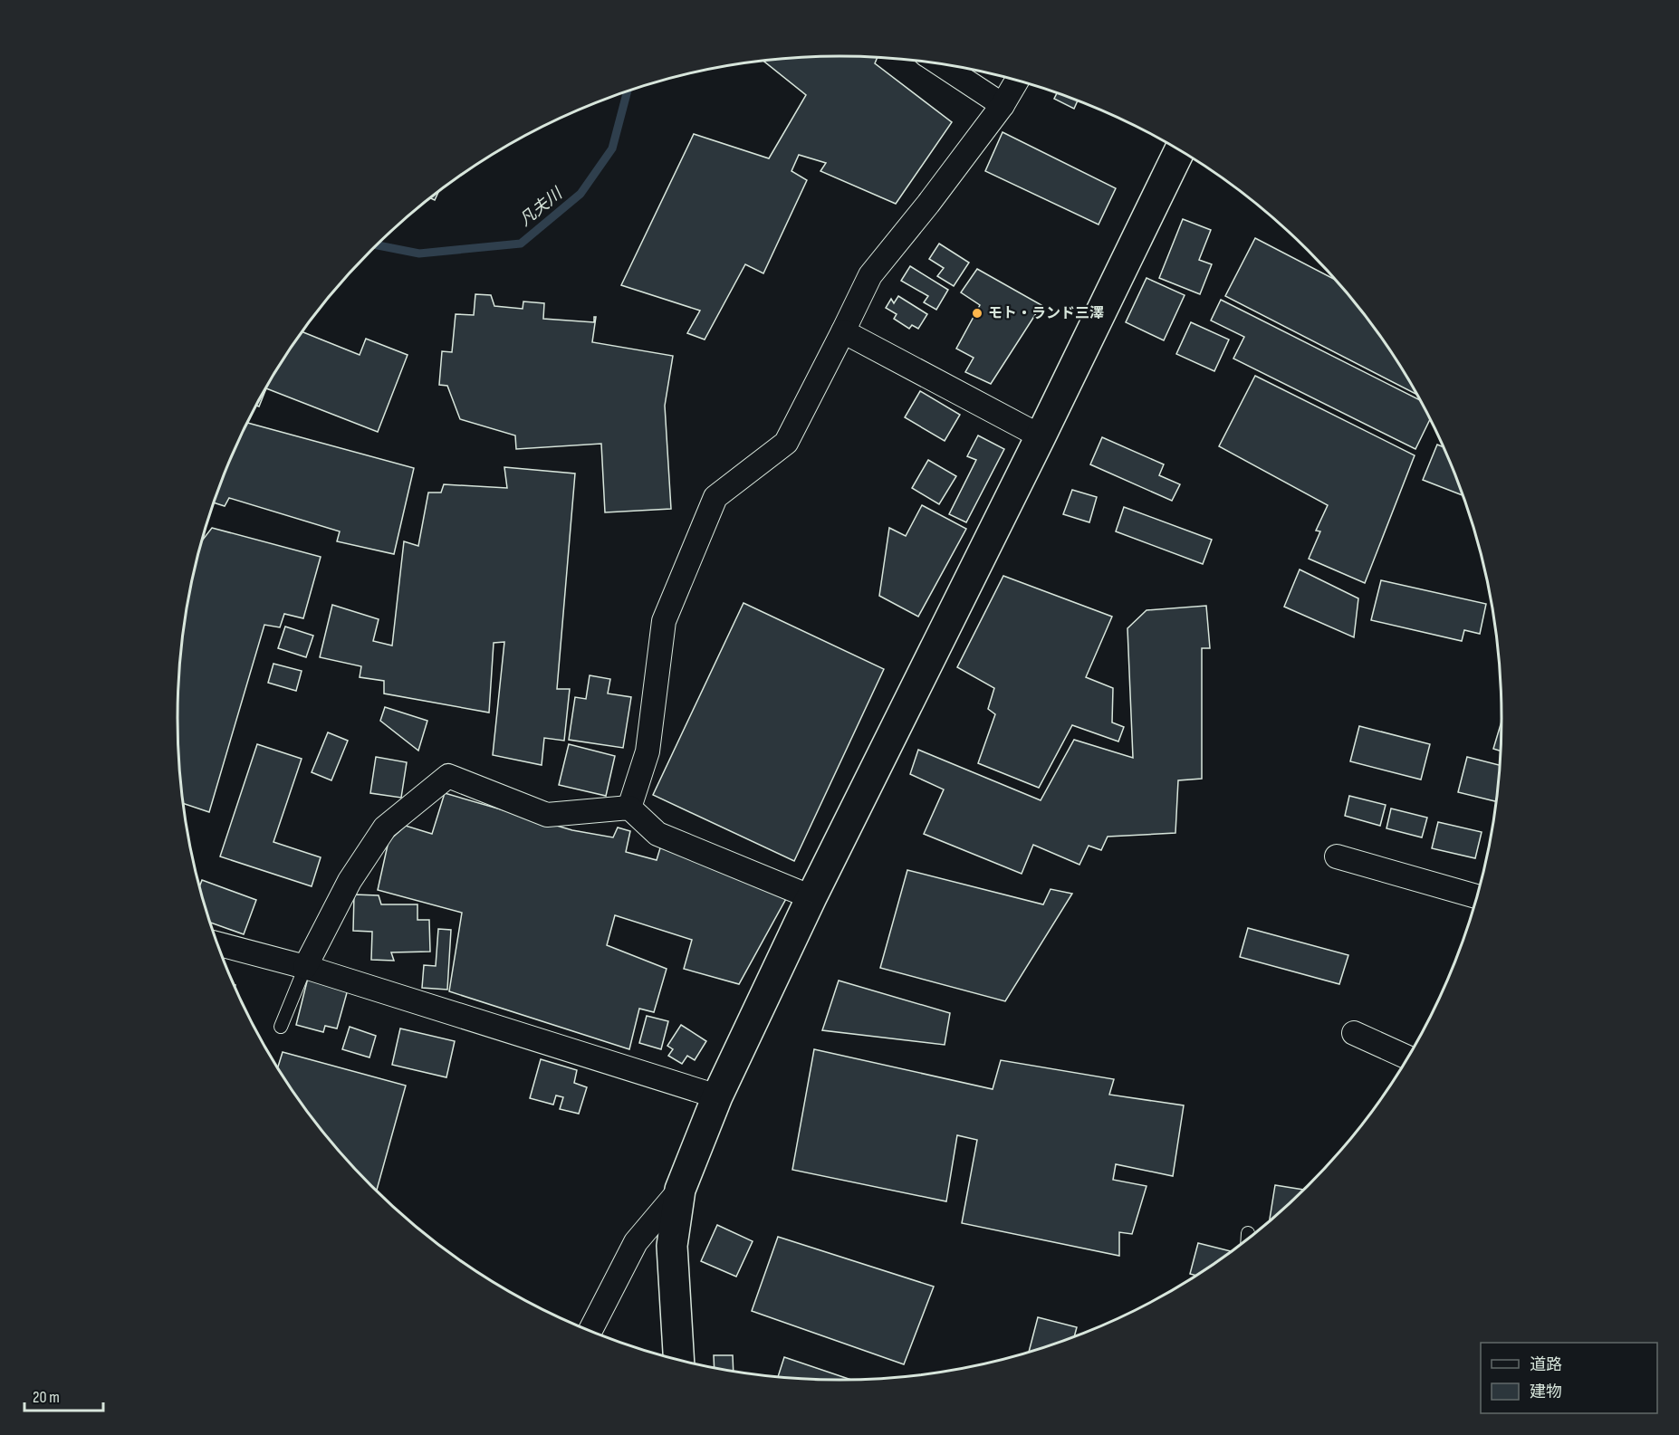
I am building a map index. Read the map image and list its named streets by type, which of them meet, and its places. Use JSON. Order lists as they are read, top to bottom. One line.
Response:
{"water":["凡夫川"],"places":["モト・ランド三澤"],"legend":["道路","建物"],"scale_bar":"20 m"}
